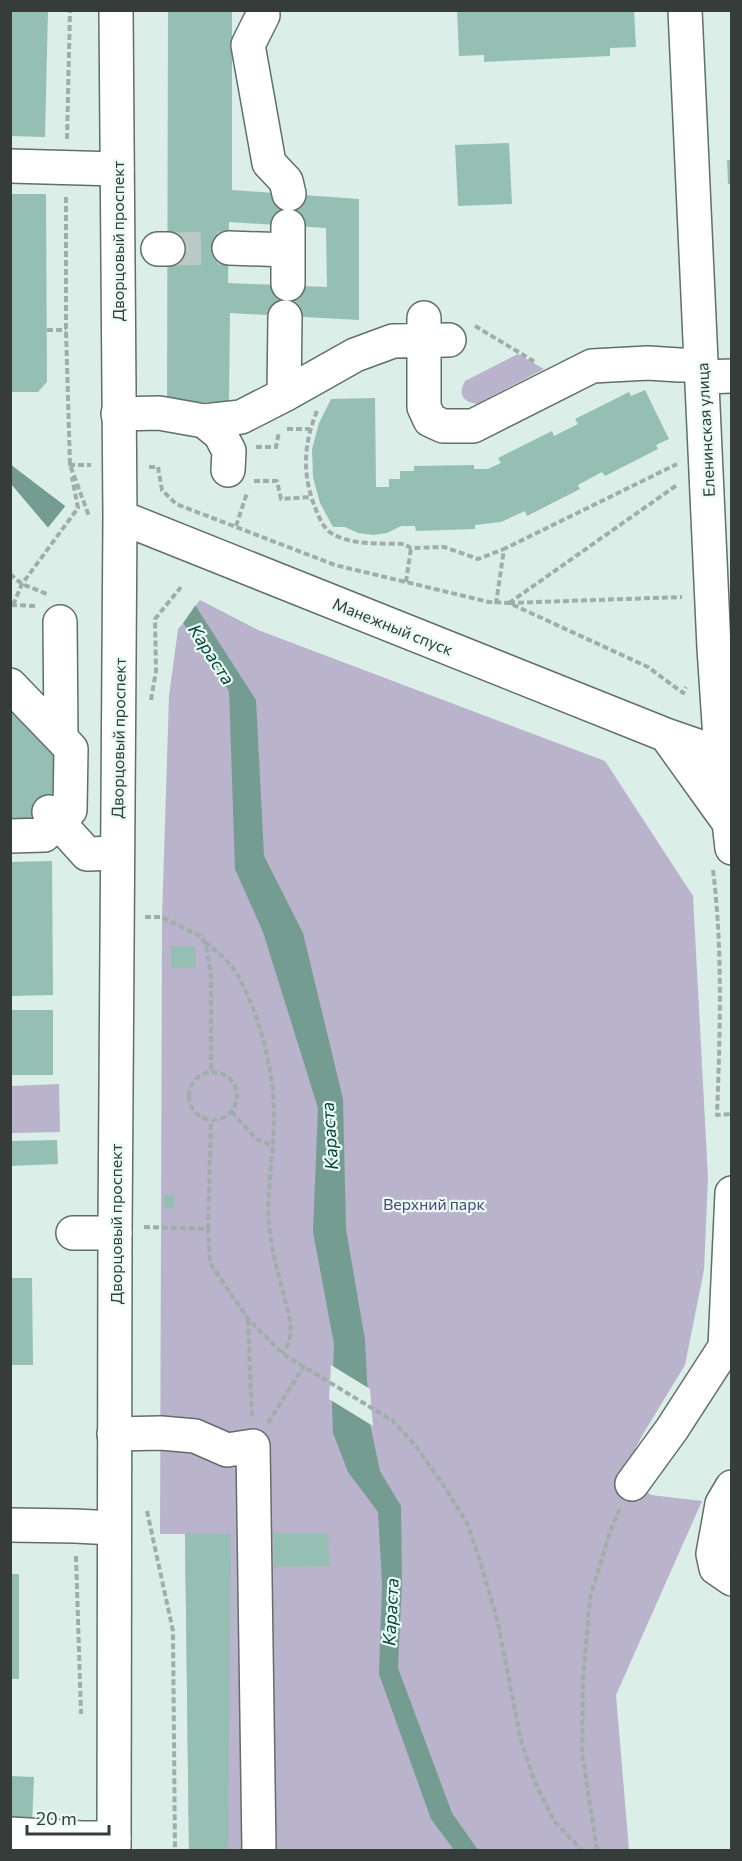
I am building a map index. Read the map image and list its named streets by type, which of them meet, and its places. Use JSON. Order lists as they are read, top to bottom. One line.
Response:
{"streets":{"main road":["Дворцовый проспект","Еленинская улица","Манежный спуск"]},"crossings":[["Дворцовый проспект","Манежный спуск"],["Еленинская улица","Манежный спуск"]],"water":["Караста"],"parks":["Верхний парк"],"scale_bar":"20 m"}
